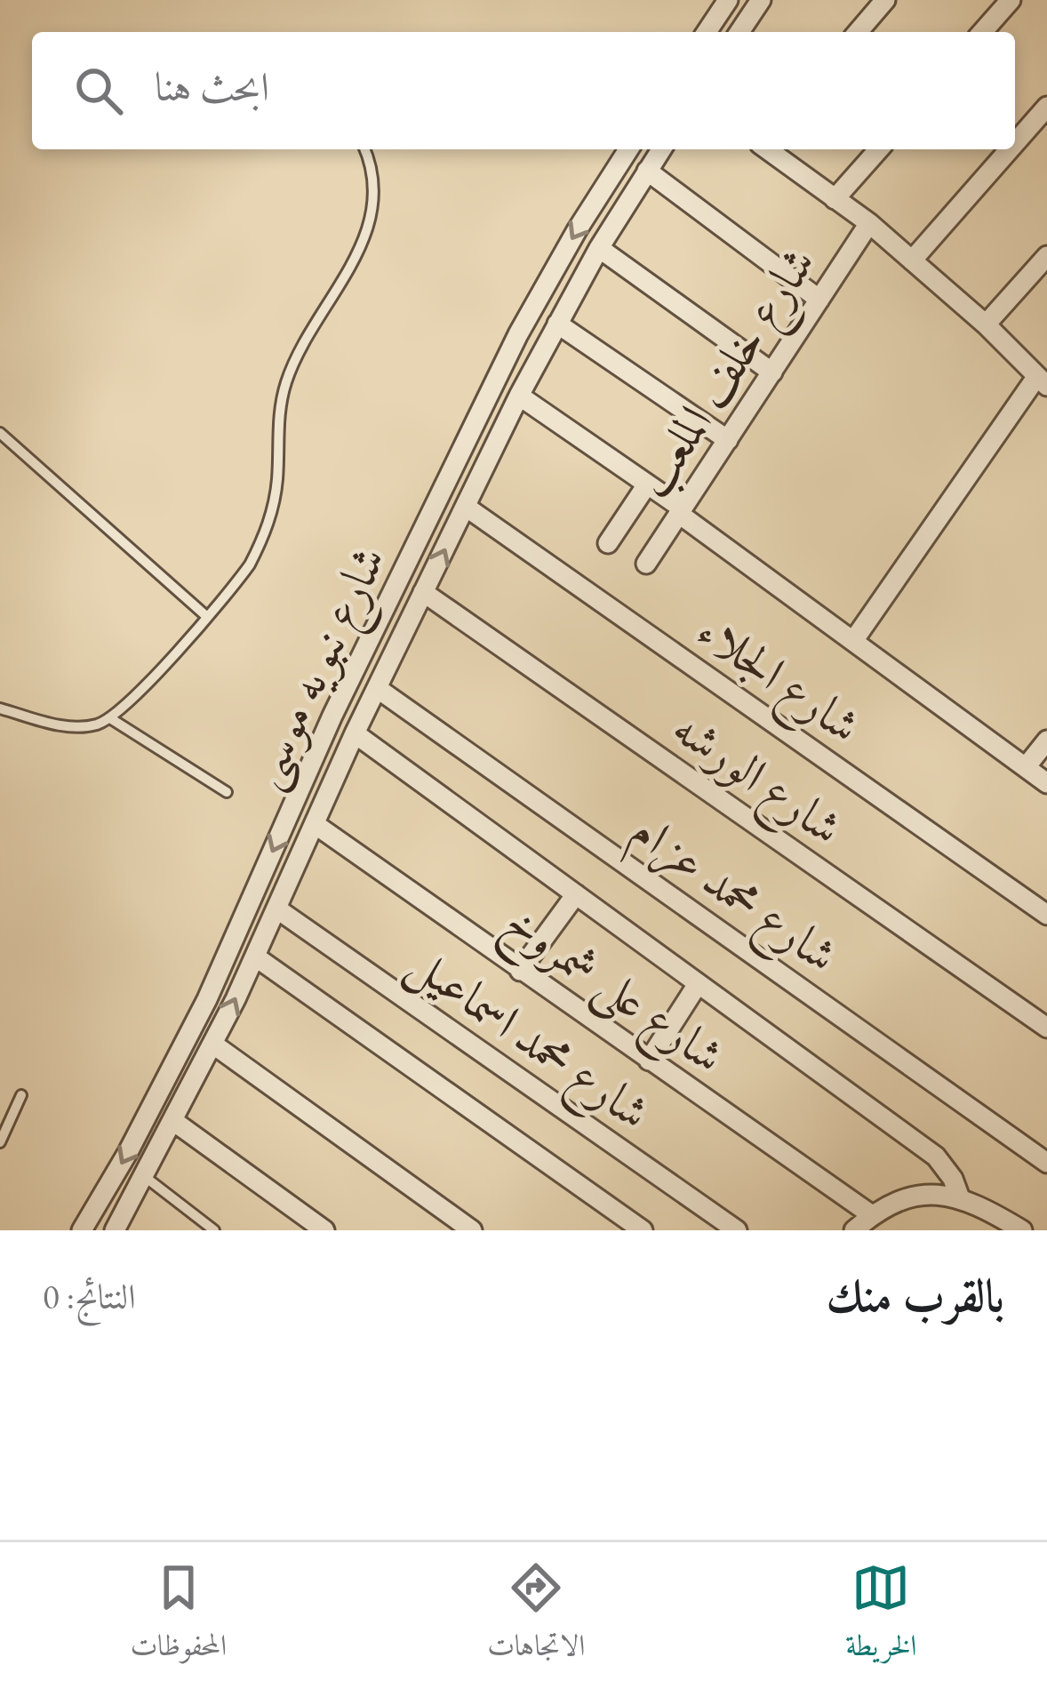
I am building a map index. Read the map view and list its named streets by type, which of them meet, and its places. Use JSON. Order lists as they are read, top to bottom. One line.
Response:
{"streets":{"street":["شارع خلف الملعب","شارع نبويه موسى","شارع الجلاء","شارع الورشه","شارع محمد عزام","شارع على شمروخ","شارع محمد اسماعيل"]},"crossings":[["شارع نبويه موسى","شارع الجلاء"],["شارع نبويه موسى","شارع الورشه"],["شارع نبويه موسى","شارع محمد عزام"],["شارع نبويه موسى","شارع على شمروخ"],["شارع نبويه موسى","شارع محمد اسماعيل"]],"page":{"search":"ابحث هنا","heading":["بالقرب منك","النتائج: 0"],"nav":["الخريطة","الاتجاهات","المحفوظات"]}}
